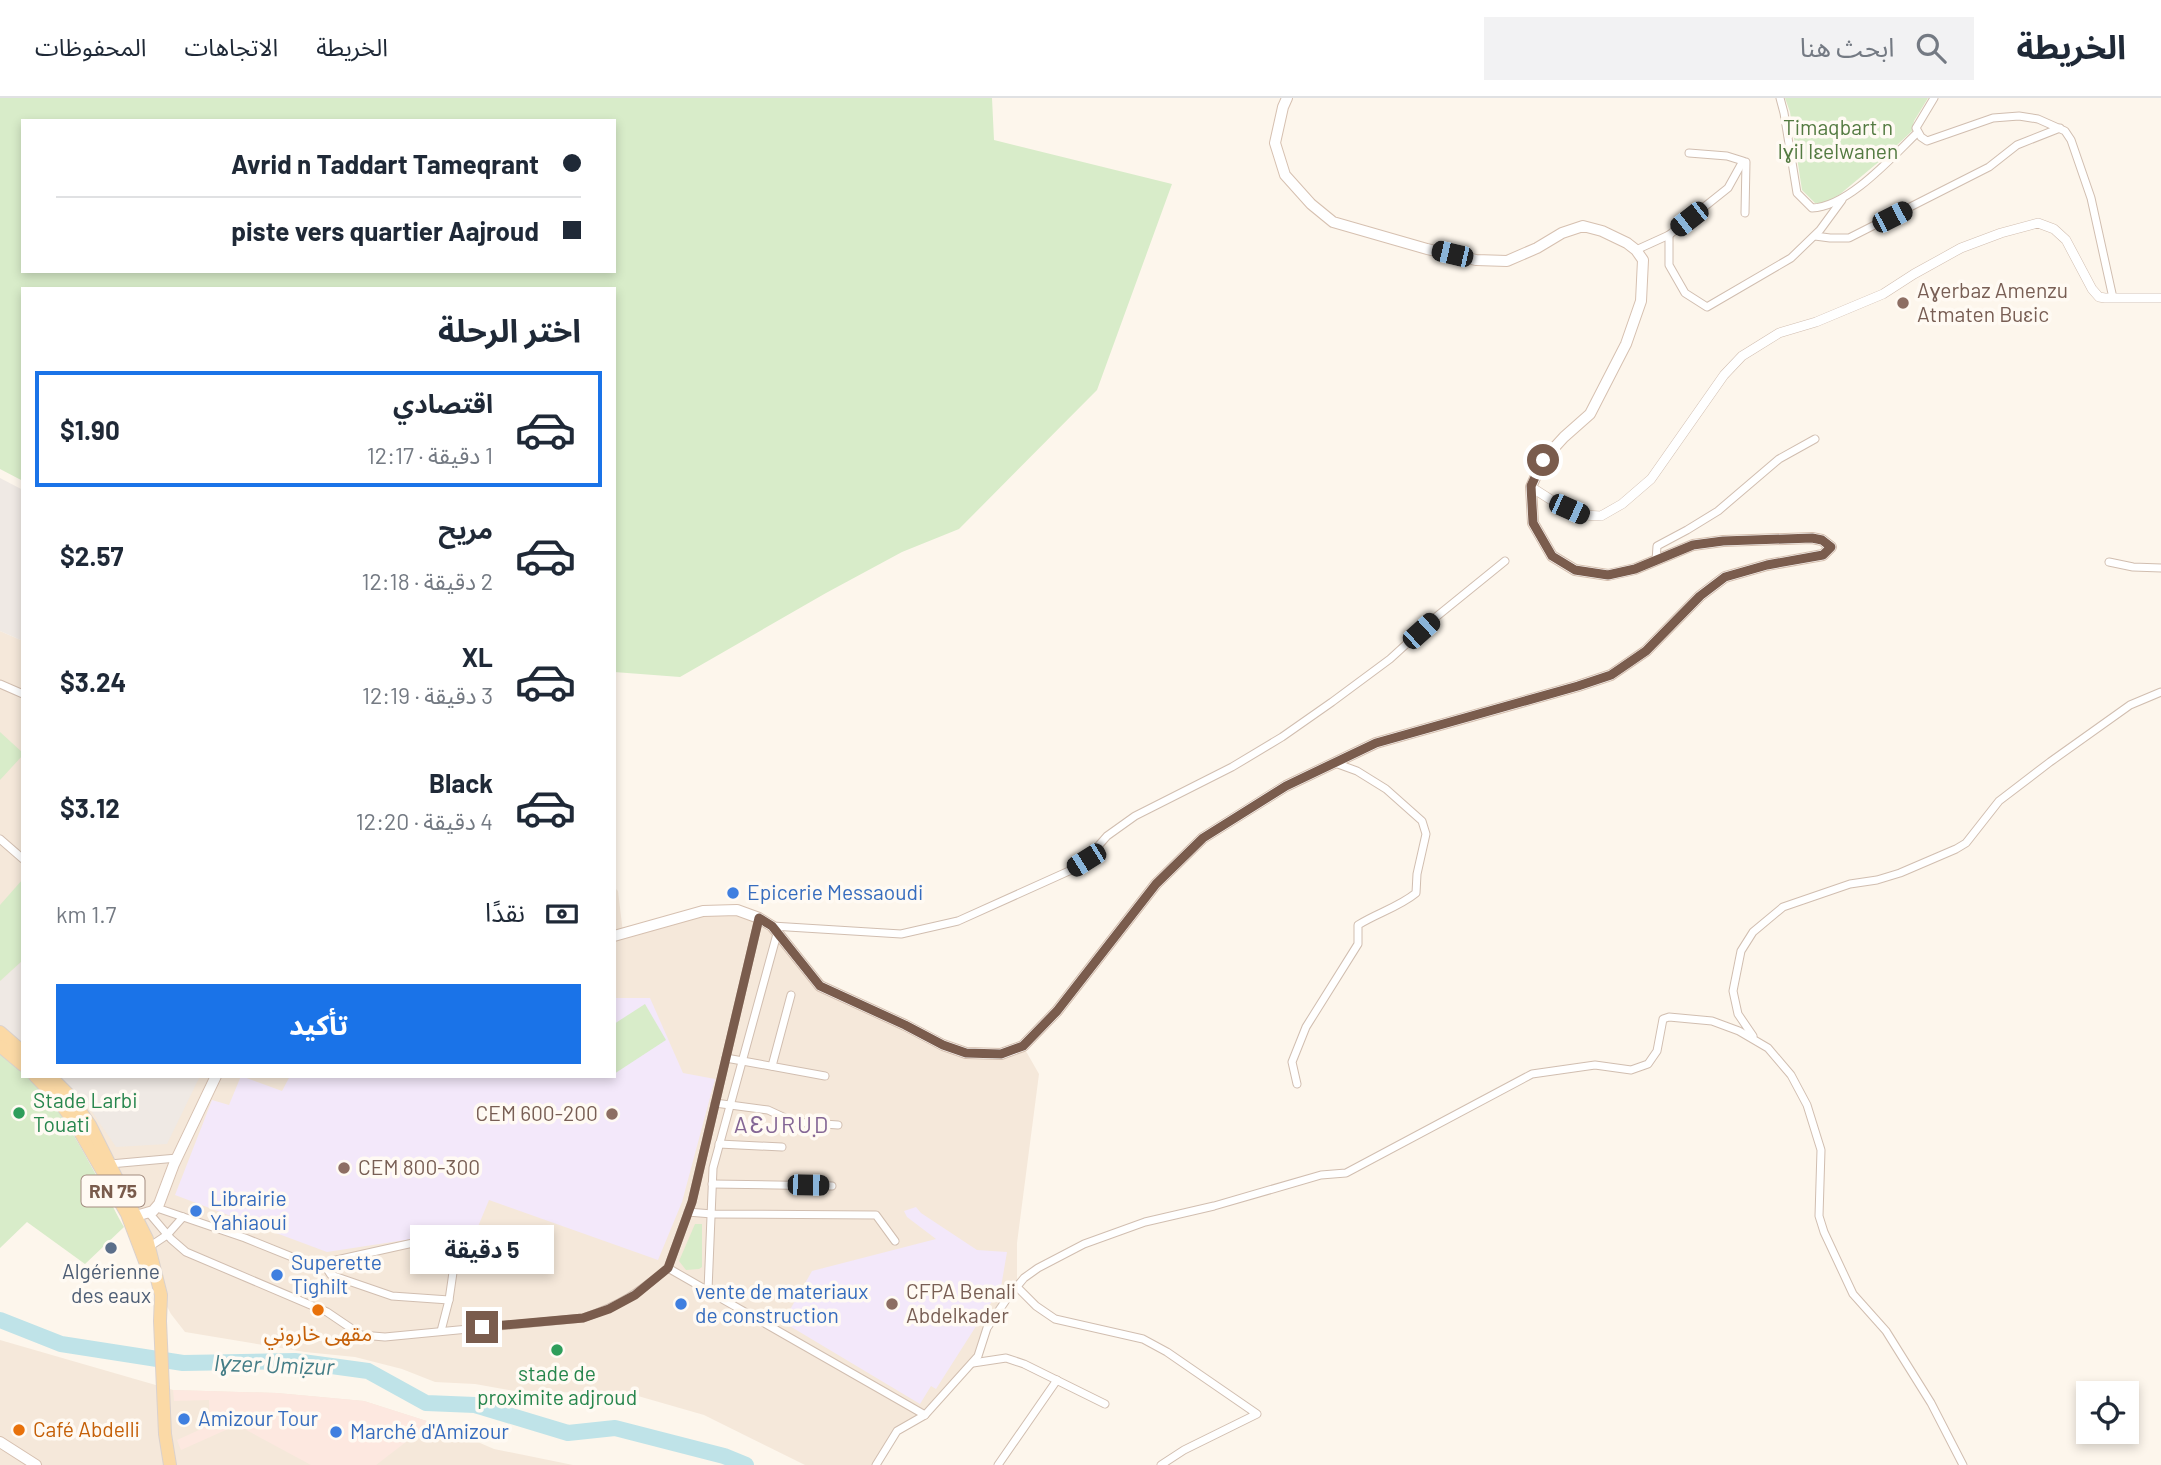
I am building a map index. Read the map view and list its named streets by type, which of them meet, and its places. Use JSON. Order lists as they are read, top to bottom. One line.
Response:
{"streets":{"main road":["RN 75"]},"districts":["AƐJRUḌ"],"water":["Iɣzer Umiẓur"],"parks":["Timaqbart n Iɣil Iɛelwanen"],"places":["Aɣerbaz Amenzu Atmaten Buɛic","Epicerie Messaoudi","Stade Larbi Touati","CEM 600-200","CEM 800-300","Librairie Yahiaoui","Algérienne des eaux","Superette Tighilt","vente de materiaux de construction","CFPA Benali Abdelkader","مقهى خاروني","stade de proximite adjroud","Amizour Tour","Café Abdelli","Marché d'Amizour"],"page":{"header":"الخريطة","search":"ابحث هنا","nav":["الخريطة","الاتجاهات","المحفوظات"],"banner":["Avrid n Taddart Tameqrant","piste vers quartier Aajroud"],"heading":"اختر الرحلة","list":[{"name":"اقتصادي","note":"1 دقيقة · 12:17","value":"$1.90"},{"name":"مريح","note":"2 دقيقة · 12:18","value":"$2.57"},{"name":"XL","note":"3 دقيقة · 12:19","value":"$3.24"},{"name":"Black","note":"4 دقيقة · 12:20","value":"$3.12"}],"pay":["نقدًا","1.7 km"],"buttons":"تأكيد","bubble":"5 دقيقة"}}
